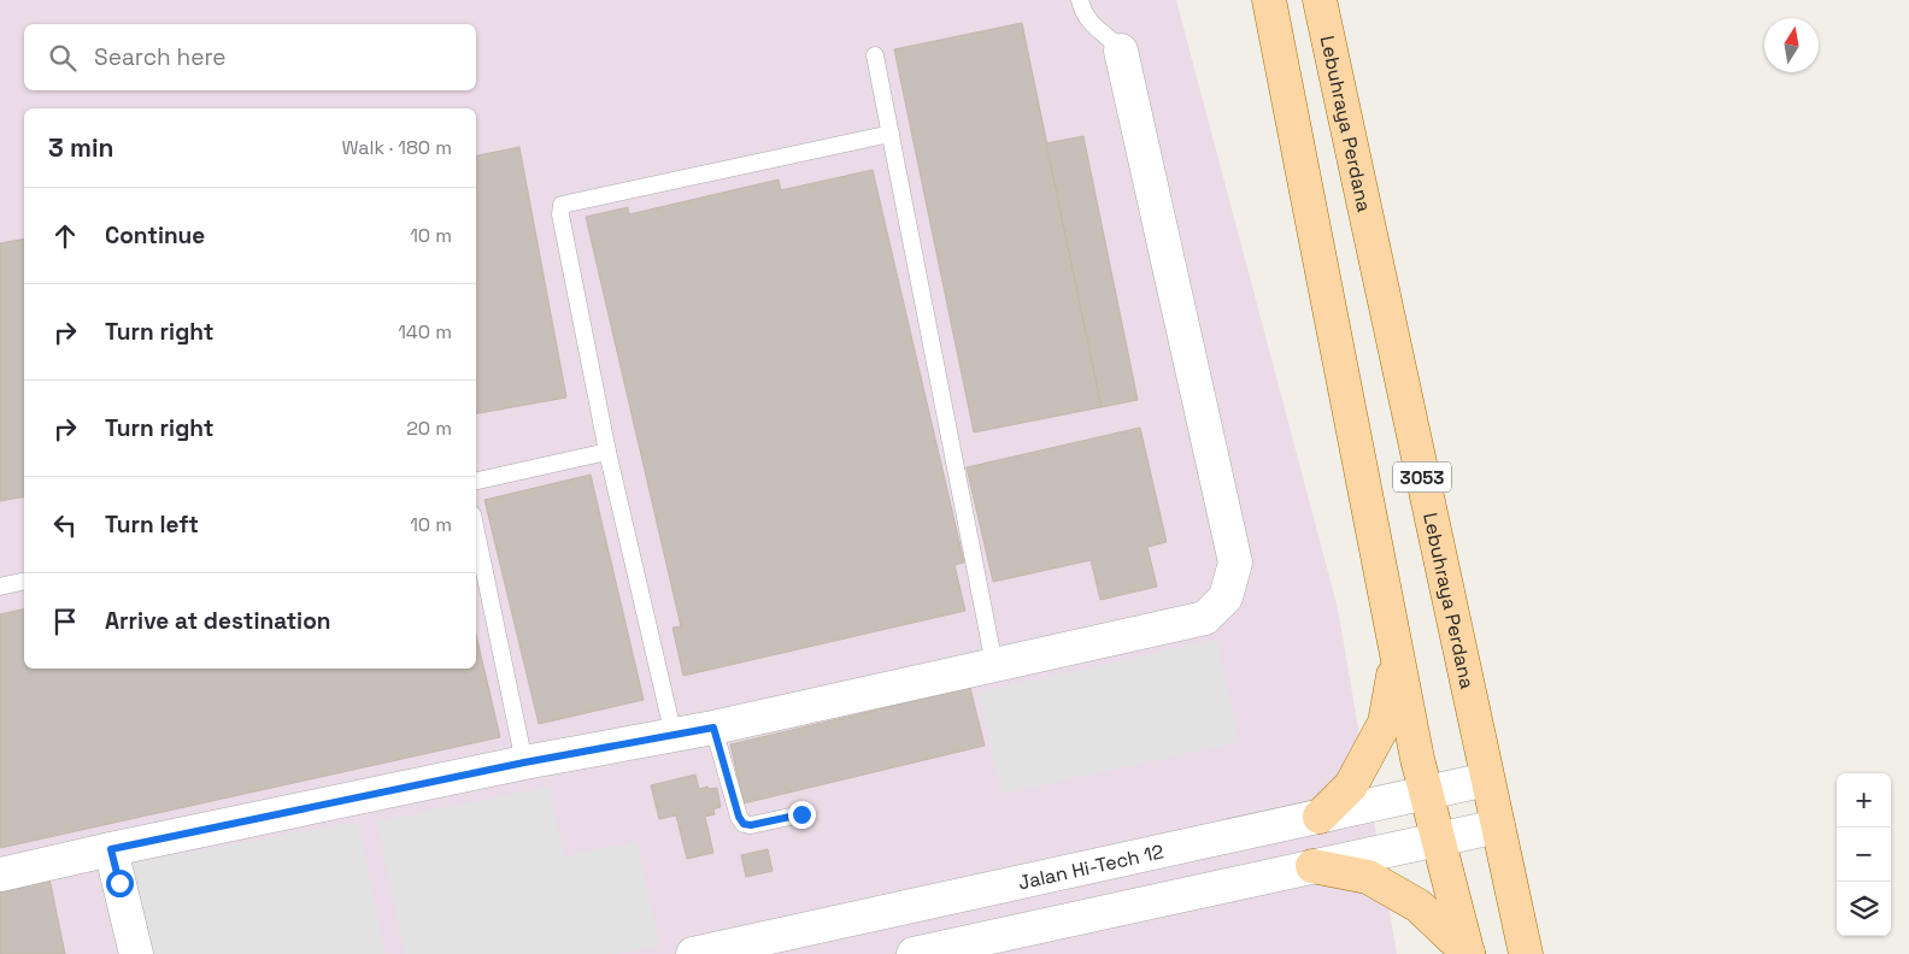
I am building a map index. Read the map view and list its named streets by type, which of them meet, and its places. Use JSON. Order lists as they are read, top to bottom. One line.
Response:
{"streets":{"main road":["Lebuhraya Perdana","3053"],"street":["Jalan Hi-Tech 12"]},"crossings":[["Lebuhraya Perdana","Jalan Hi-Tech 12"],["3053","Jalan Hi-Tech 12"]],"north":"top","page":{"search":"Search here","heading":["3 min","Walk · 180 m"],"list":[["Continue","10 m"],["Turn right","140 m"],["Turn right","20 m"],["Turn left","10 m"],"Arrive at destination"],"map_buttons":["+","−"]}}
